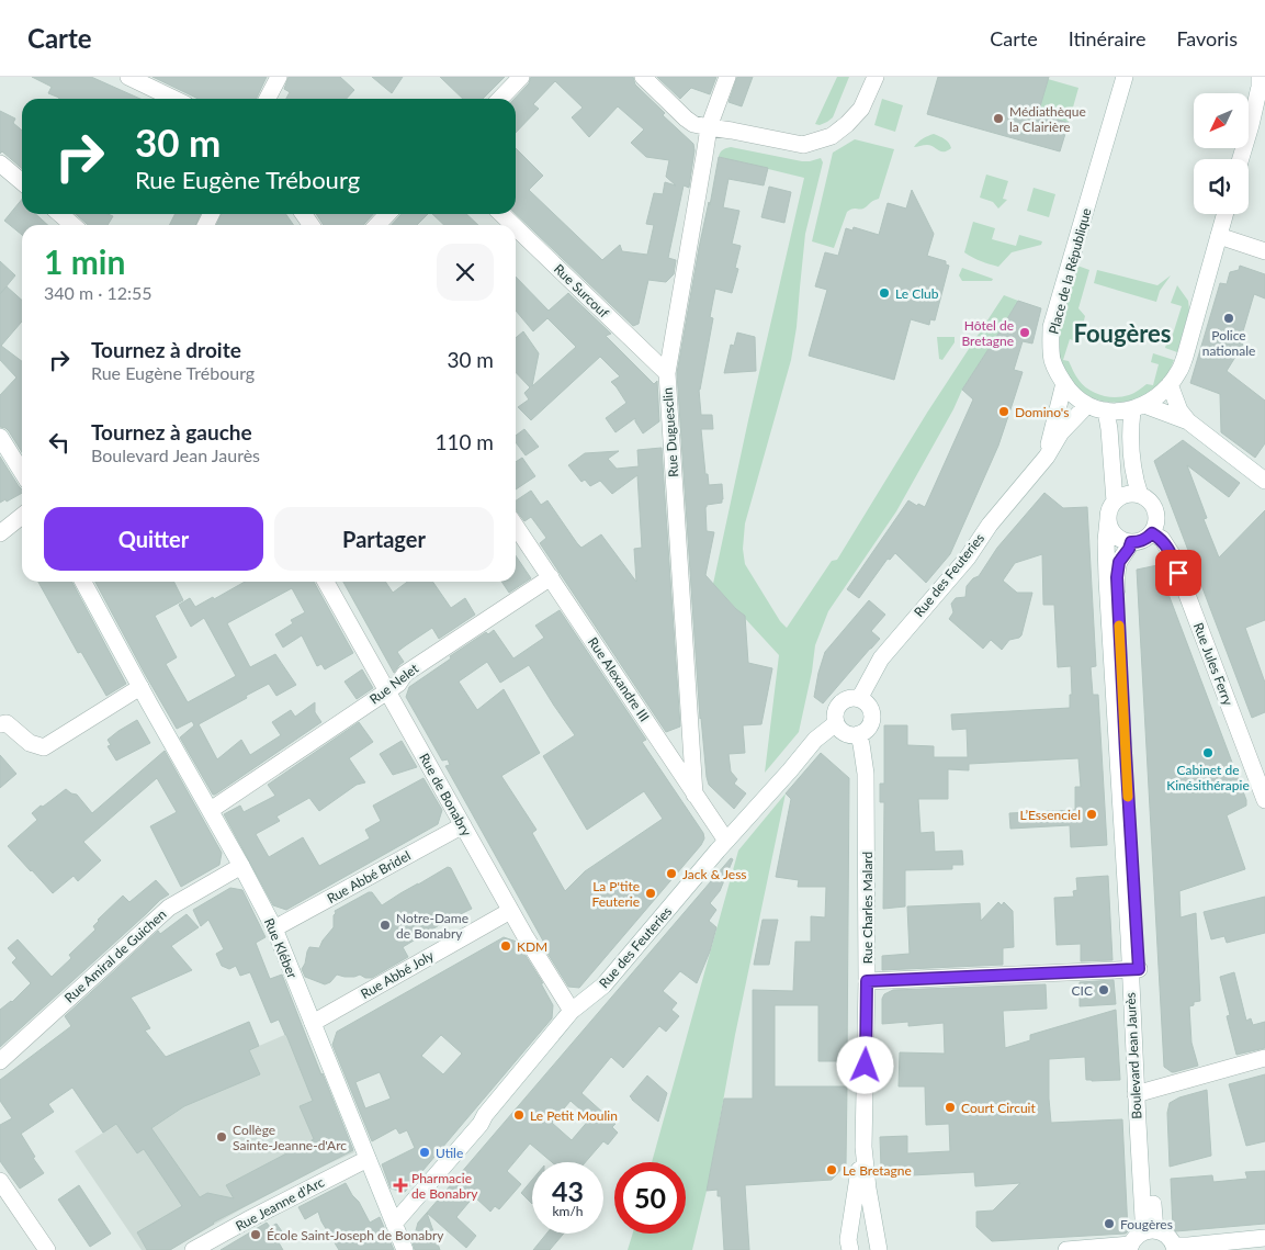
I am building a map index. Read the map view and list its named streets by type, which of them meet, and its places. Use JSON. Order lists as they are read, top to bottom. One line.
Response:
{"streets":{"street":["Place de la République","Rue Surcouf","Rue Duguesclin","Rue des Feuteries","Rue Jules Ferry","Rue Alexandre III","Rue Nelet","Rue de Bonabry","Rue Abbé Bridel","Rue Charles Malard","Rue Kléber","Rue Amiral de Guichen","Rue Abbé Joly","Boulevard Jean Jaurès","Rue Jeanne d'Arc"]},"crossings":[["Place de la République","Rue des Feuteries"],["Rue Surcouf","Rue Duguesclin"],["Rue Duguesclin","Rue Alexandre III"],["Rue des Feuteries","Rue Alexandre III"],["Rue des Feuteries","Rue de Bonabry"],["Rue des Feuteries","Rue Charles Malard"],["Rue des Feuteries","Rue Kléber"],["Rue Jules Ferry","Boulevard Jean Jaurès"],["Rue Alexandre III","Rue Nelet"],["Rue Nelet","Rue de Bonabry"],["Rue Nelet","Rue Kléber"],["Rue de Bonabry","Rue Abbé Bridel"],["Rue de Bonabry","Rue Abbé Joly"],["Rue Abbé Bridel","Rue Kléber"],["Rue Kléber","Rue Amiral de Guichen"],["Rue Kléber","Rue Abbé Joly"],["Rue Kléber","Rue Jeanne d'Arc"]],"districts":["Fougères"],"places":{"other":["Médiathèque la Clairière","Le Club","Police nationale","Hôtel de Bretagne","Domino's","Cabinet de Kinésithérapie","L’Essenciel","Jack & Jess","La P'tite Feuterie","Notre-Dame de Bonabry","KDM","CIC","Court Circuit","Le Petit Moulin","Collège Sainte-Jeanne-d'Arc","Utile","Le Bretagne","Fougères","École Saint-Joseph de Bonabry"],"health":["Pharmacie de Bonabry"]},"north":"bottom left","page":{"header":"Carte","nav":["Carte","Itinéraire","Favoris"],"turn":["30 m","Rue Eugène Trébourg"],"heading":["1 min","340 m · 12:55"],"list":[{"name":"Tournez à droite","note":"Rue Eugène Trébourg","value":"30 m"},{"name":"Tournez à gauche","note":"Boulevard Jean Jaurès","value":"110 m"}],"buttons":["Quitter","Partager"],"speed":"43 km/h","limit":"50"}}
